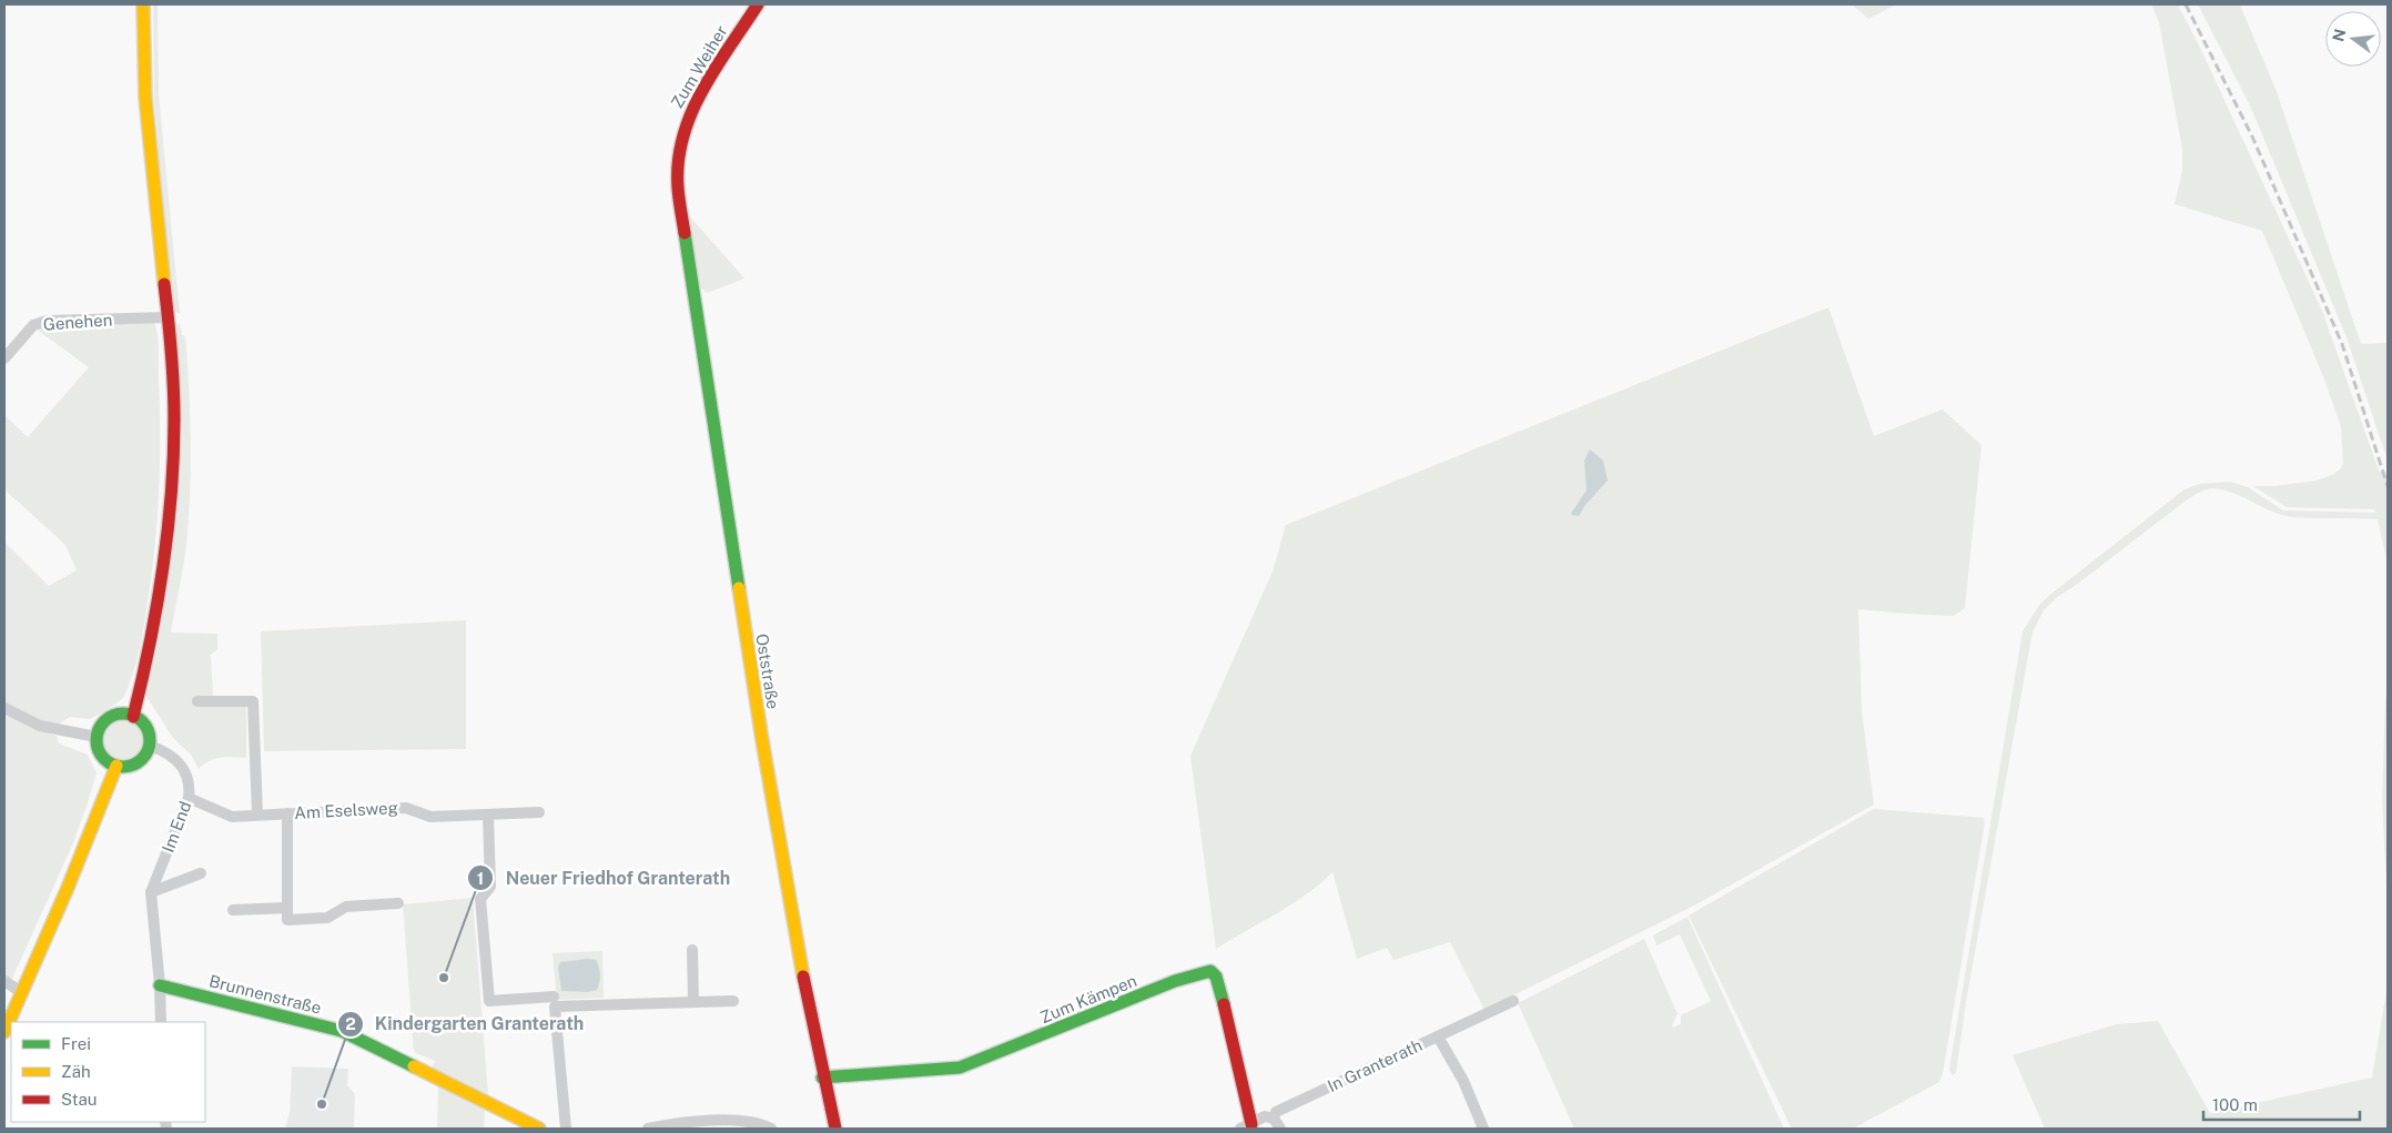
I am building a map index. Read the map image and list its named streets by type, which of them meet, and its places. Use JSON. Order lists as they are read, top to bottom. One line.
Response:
{"streets":{"street":["Zum Weiher","Genehen","Oststraße","Am Eselsweg","Im End","Brunnenstraße","Zum Kämpen","In Granterath"]},"crossings":[["Zum Weiher","Oststraße"],["Oststraße","Zum Kämpen"],["Am Eselsweg","Im End"],["Im End","Brunnenstraße"],["Zum Kämpen","In Granterath"]],"places":["Neuer Friedhof Granterath","Kindergarten Granterath"],"legend":["Frei","Zäh","Stau"],"scale_bar":"100 m","north":"left"}
